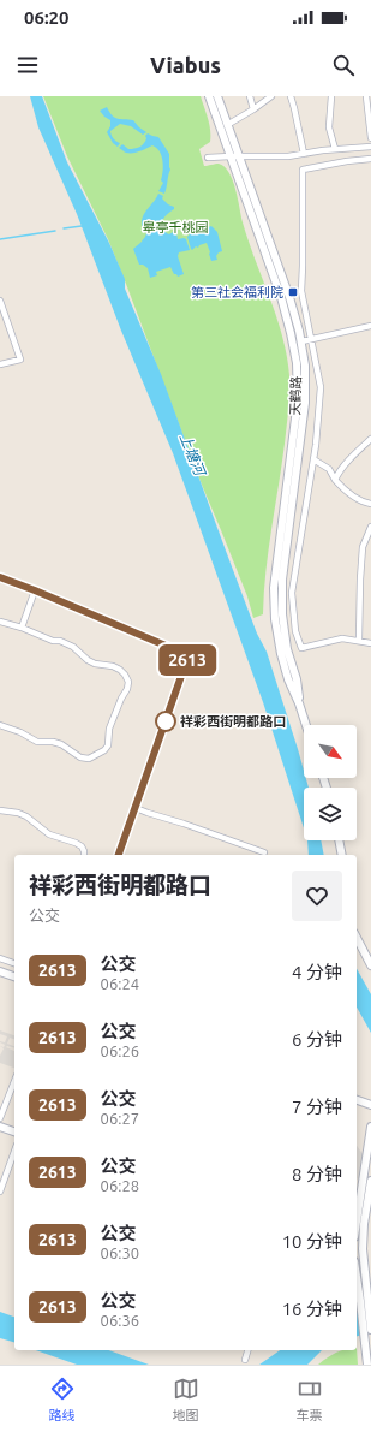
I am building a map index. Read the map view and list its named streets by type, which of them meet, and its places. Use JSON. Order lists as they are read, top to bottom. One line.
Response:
{"streets":{"main road":["天鹤路"]},"water":["上塘河"],"parks":["皋亭千桃园"],"places":{"transit":["第三社会福利院"],"other":["祥彩西街明都路口"]},"lines":["bus line 2613"],"north":"bottom right","page":{"status":"06:20","header":"Viabus","on_map":"2613","heading":["祥彩西街明都路口","公交"],"list":[{"mark":"2613","name":"公交","note":"06:24","value":"4 分钟"},{"mark":"2613","name":"公交","note":"06:26","value":"6 分钟"},{"mark":"2613","name":"公交","note":"06:27","value":"7 分钟"},{"mark":"2613","name":"公交","note":"06:28","value":"8 分钟"},{"mark":"2613","name":"公交","note":"06:30","value":"10 分钟"},{"mark":"2613","name":"公交","note":"06:36","value":"16 分钟"}],"tabs":["路线","地图","车票"]}}
